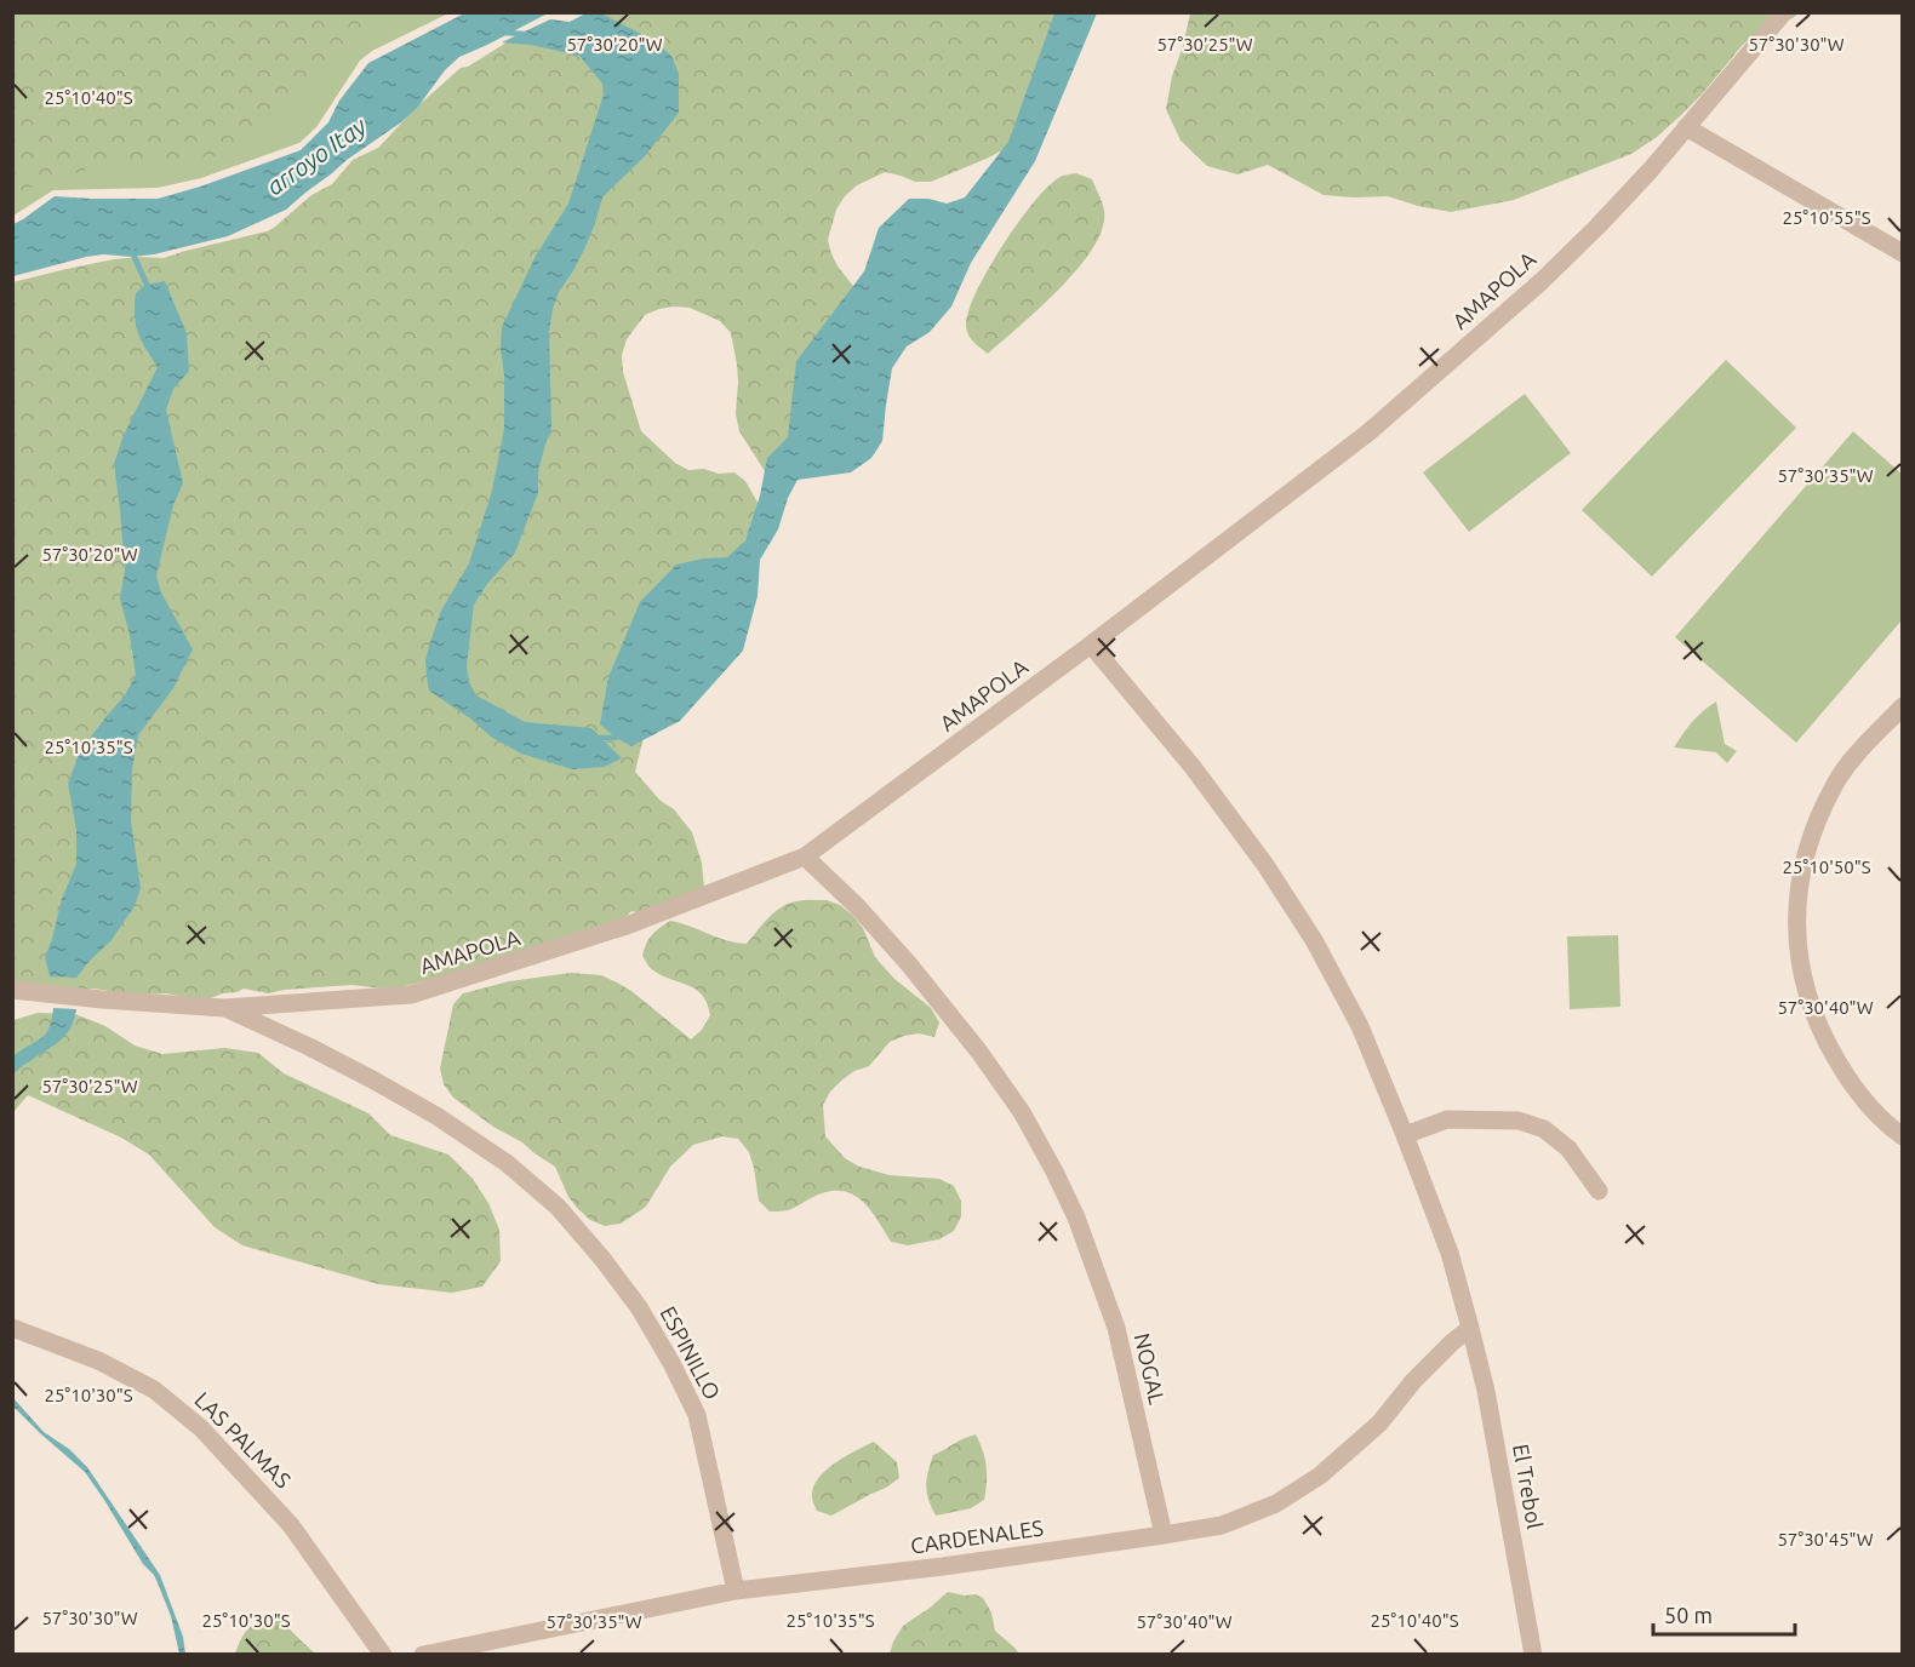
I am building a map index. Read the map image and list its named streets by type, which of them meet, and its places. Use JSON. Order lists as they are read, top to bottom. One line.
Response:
{"streets":{"street":["AMAPOLA","ESPINILLO","NOGAL","LAS PALMAS","El Trebol","CARDENALES"]},"crossings":[["AMAPOLA","ESPINILLO"],["AMAPOLA","NOGAL"],["AMAPOLA","El Trebol"],["ESPINILLO","CARDENALES"],["NOGAL","CARDENALES"],["El Trebol","CARDENALES"]],"water":["arroyo Itay"],"scale_bar":"50 m","coordinates":["57°30'20\"W","57°30'25\"W","57°30'30\"W","25°10'40\"S","25°10'55\"S","57°30'35\"W","25°10'35\"S","25°10'50\"S","57°30'40\"W","25°10'30\"S","57°30'45\"W"]}
